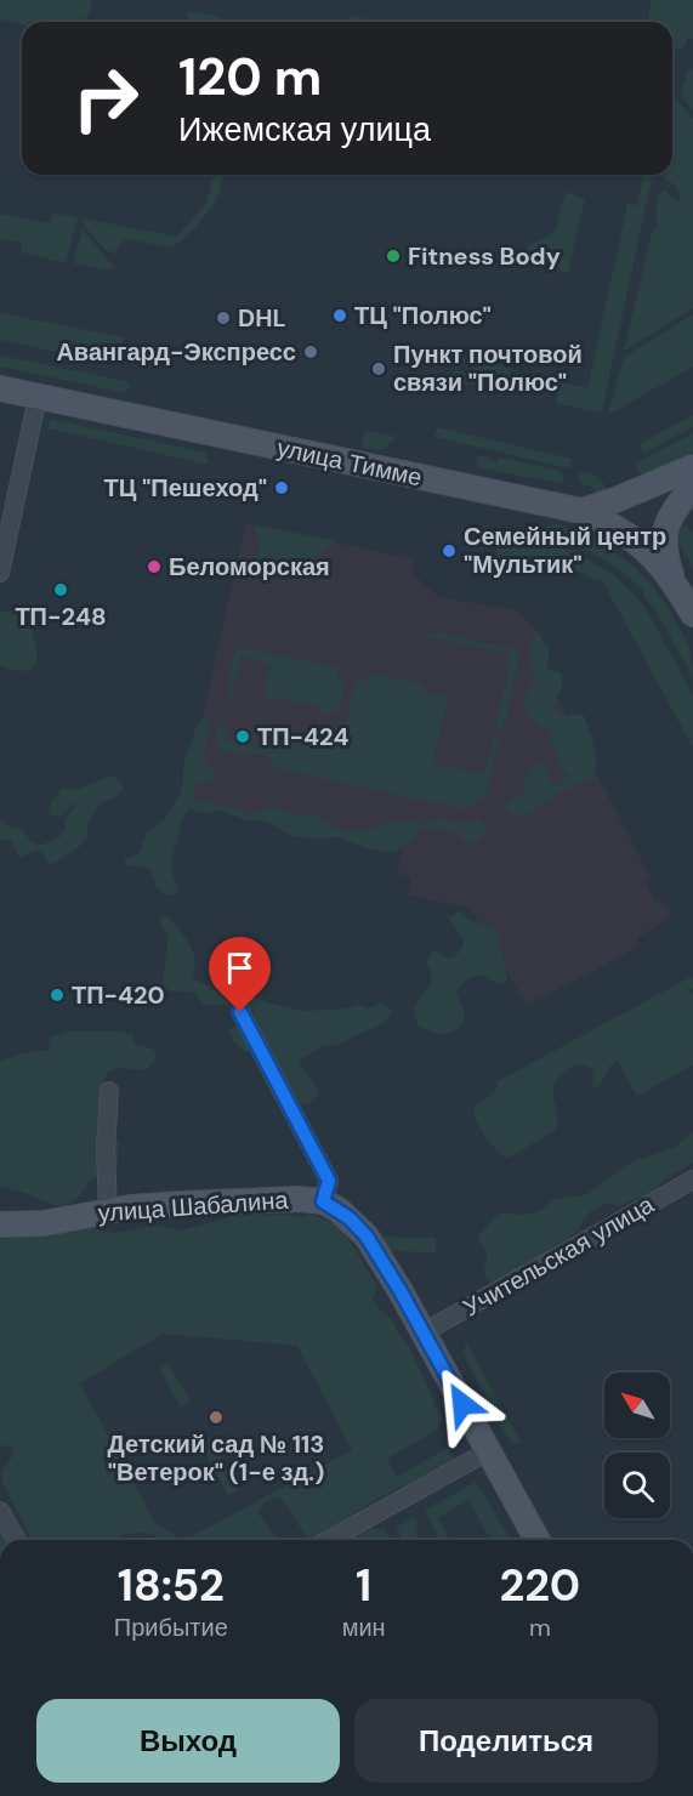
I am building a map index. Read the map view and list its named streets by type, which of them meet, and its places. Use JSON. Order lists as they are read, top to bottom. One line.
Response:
{"streets":{"main road":["улица Тимме","улица Шабалина"],"street":["Учительская улица"]},"crossings":[["улица Шабалина","Учительская улица"]],"places":["Fitness Body","ТЦ \"Полюс\"","DHL","Авангард-Экспресс","Пункт почтовой связи \"Полюс\"","ТЦ \"Пешеход\"","Семейный центр \"Мультик\"","Беломорская","ТП-248","ТП-424","ТП-420","Детский сад № 113 \"Ветерок\" (1-е зд.)"],"north":"top left","page":{"turn":["120 m","Ижемская улица"],"eta":["18:52","Прибытие","1","мин","220","m"],"buttons":["Выход","Поделиться"]}}
